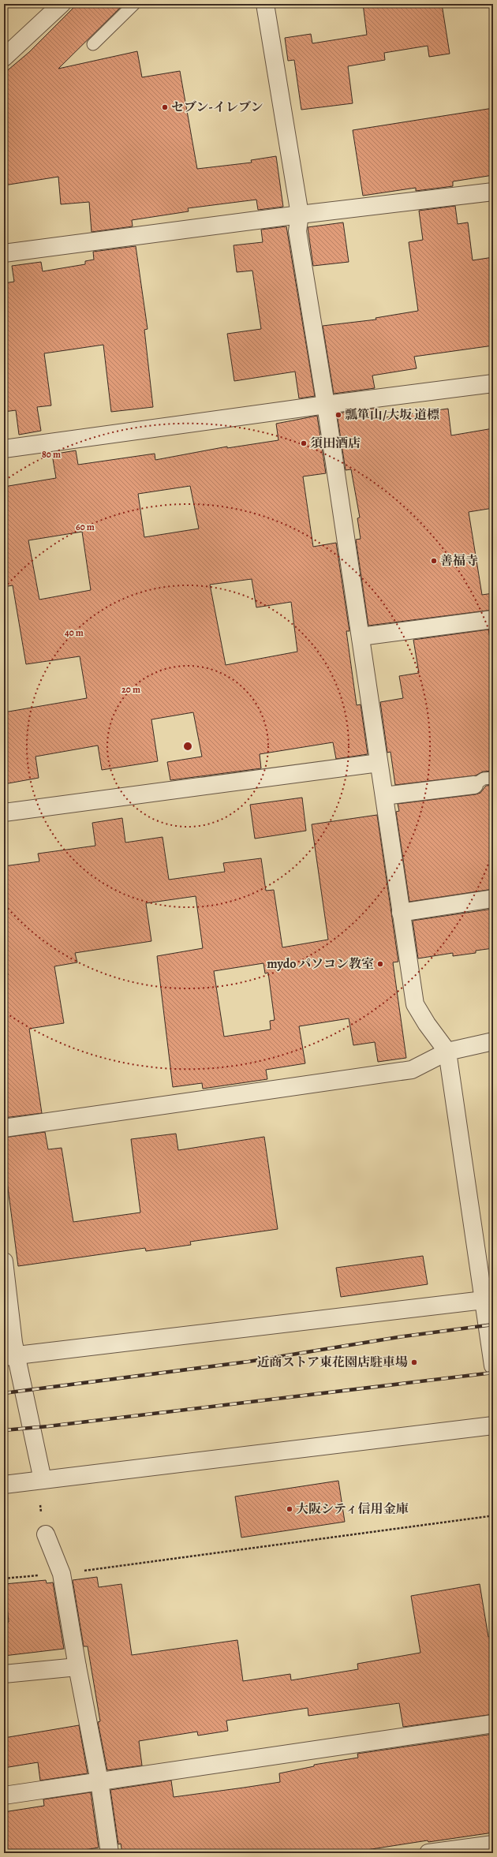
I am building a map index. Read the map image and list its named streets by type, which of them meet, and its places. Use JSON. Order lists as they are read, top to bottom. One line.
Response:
{"places":["セブン-イレブン","瓢箪山/大坂 道標","須田酒店","善福寺","mydo パソコン教室","近商ストア東花園店駐車場","大阪シティ信用金庫"],"rings":["80 m","60 m","40 m","20 m"]}
